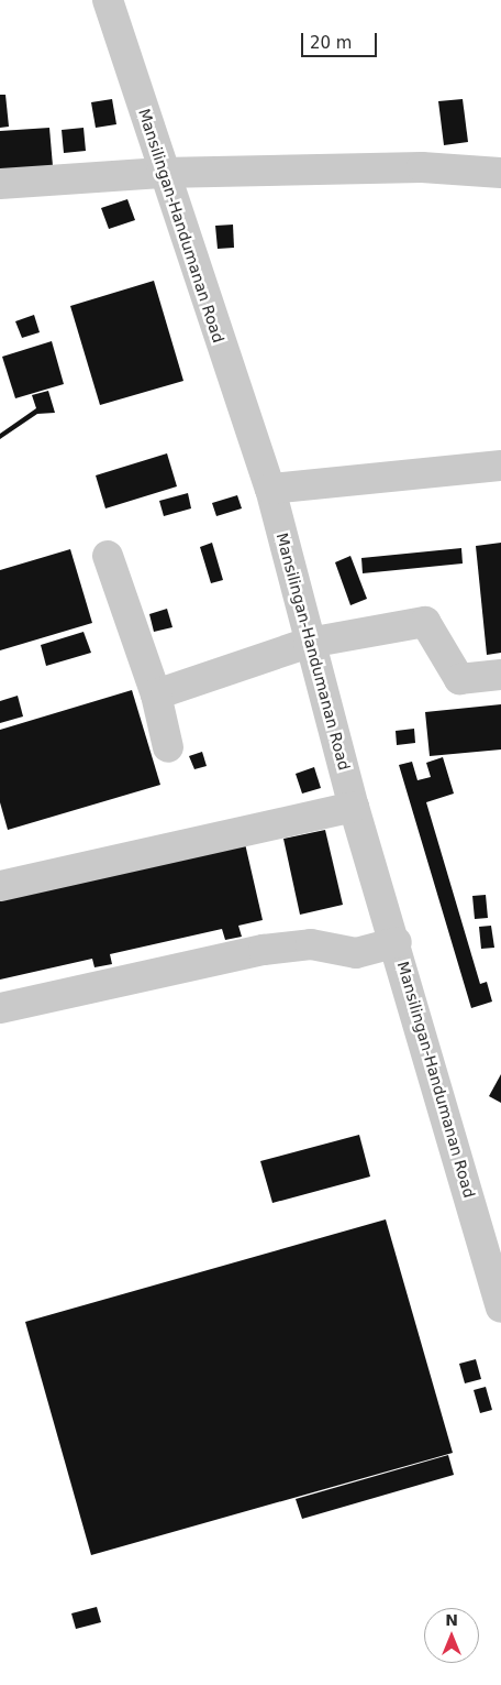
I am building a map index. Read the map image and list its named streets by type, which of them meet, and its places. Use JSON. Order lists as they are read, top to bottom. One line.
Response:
{"streets":{"street":["Mansilingan-Handumanan Road"]},"scale_bar":"20 m","north":"top"}
